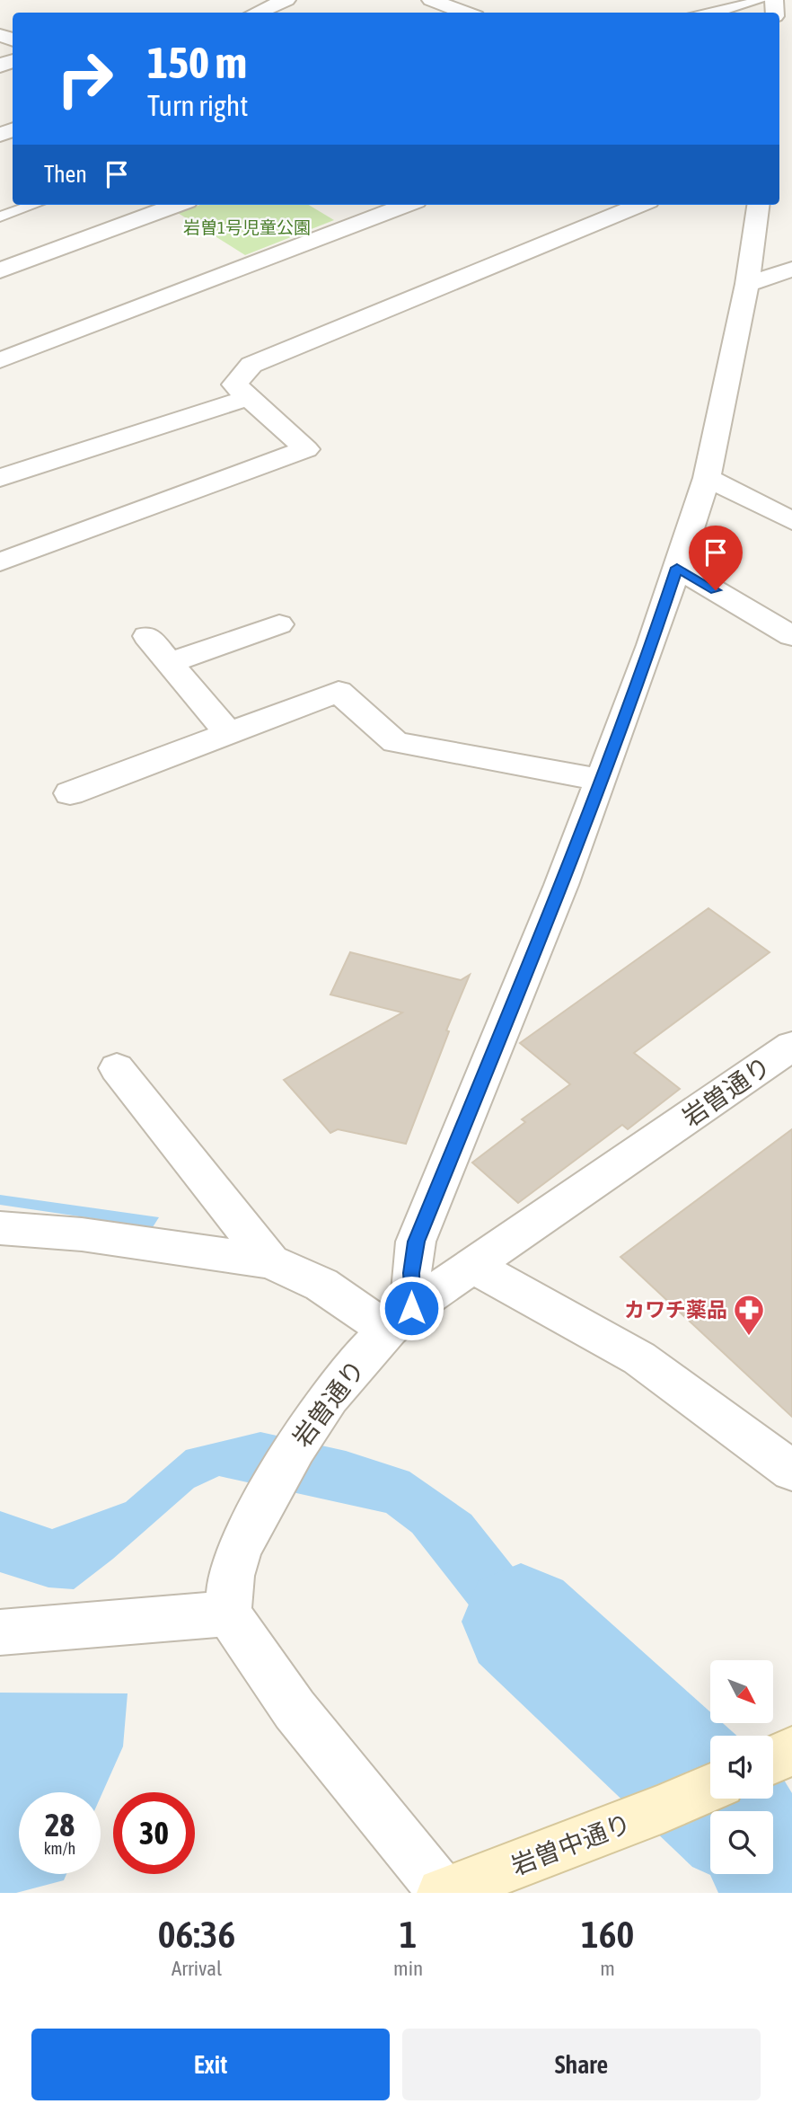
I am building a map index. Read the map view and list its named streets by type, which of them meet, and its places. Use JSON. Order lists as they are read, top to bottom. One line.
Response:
{"streets":{"street":["岩曽通り","岩曽中通り"]},"parks":["岩曽1号児童公園"],"places":{"pharmacy":["カワチ薬品"]},"north":"bottom right","page":{"turn":["150 m","Turn right"],"then":"Then","speed":"28 km/h","limit":"30","eta":["06:36","Arrival","1","min","160","m"],"buttons":["Exit","Share"]}}
